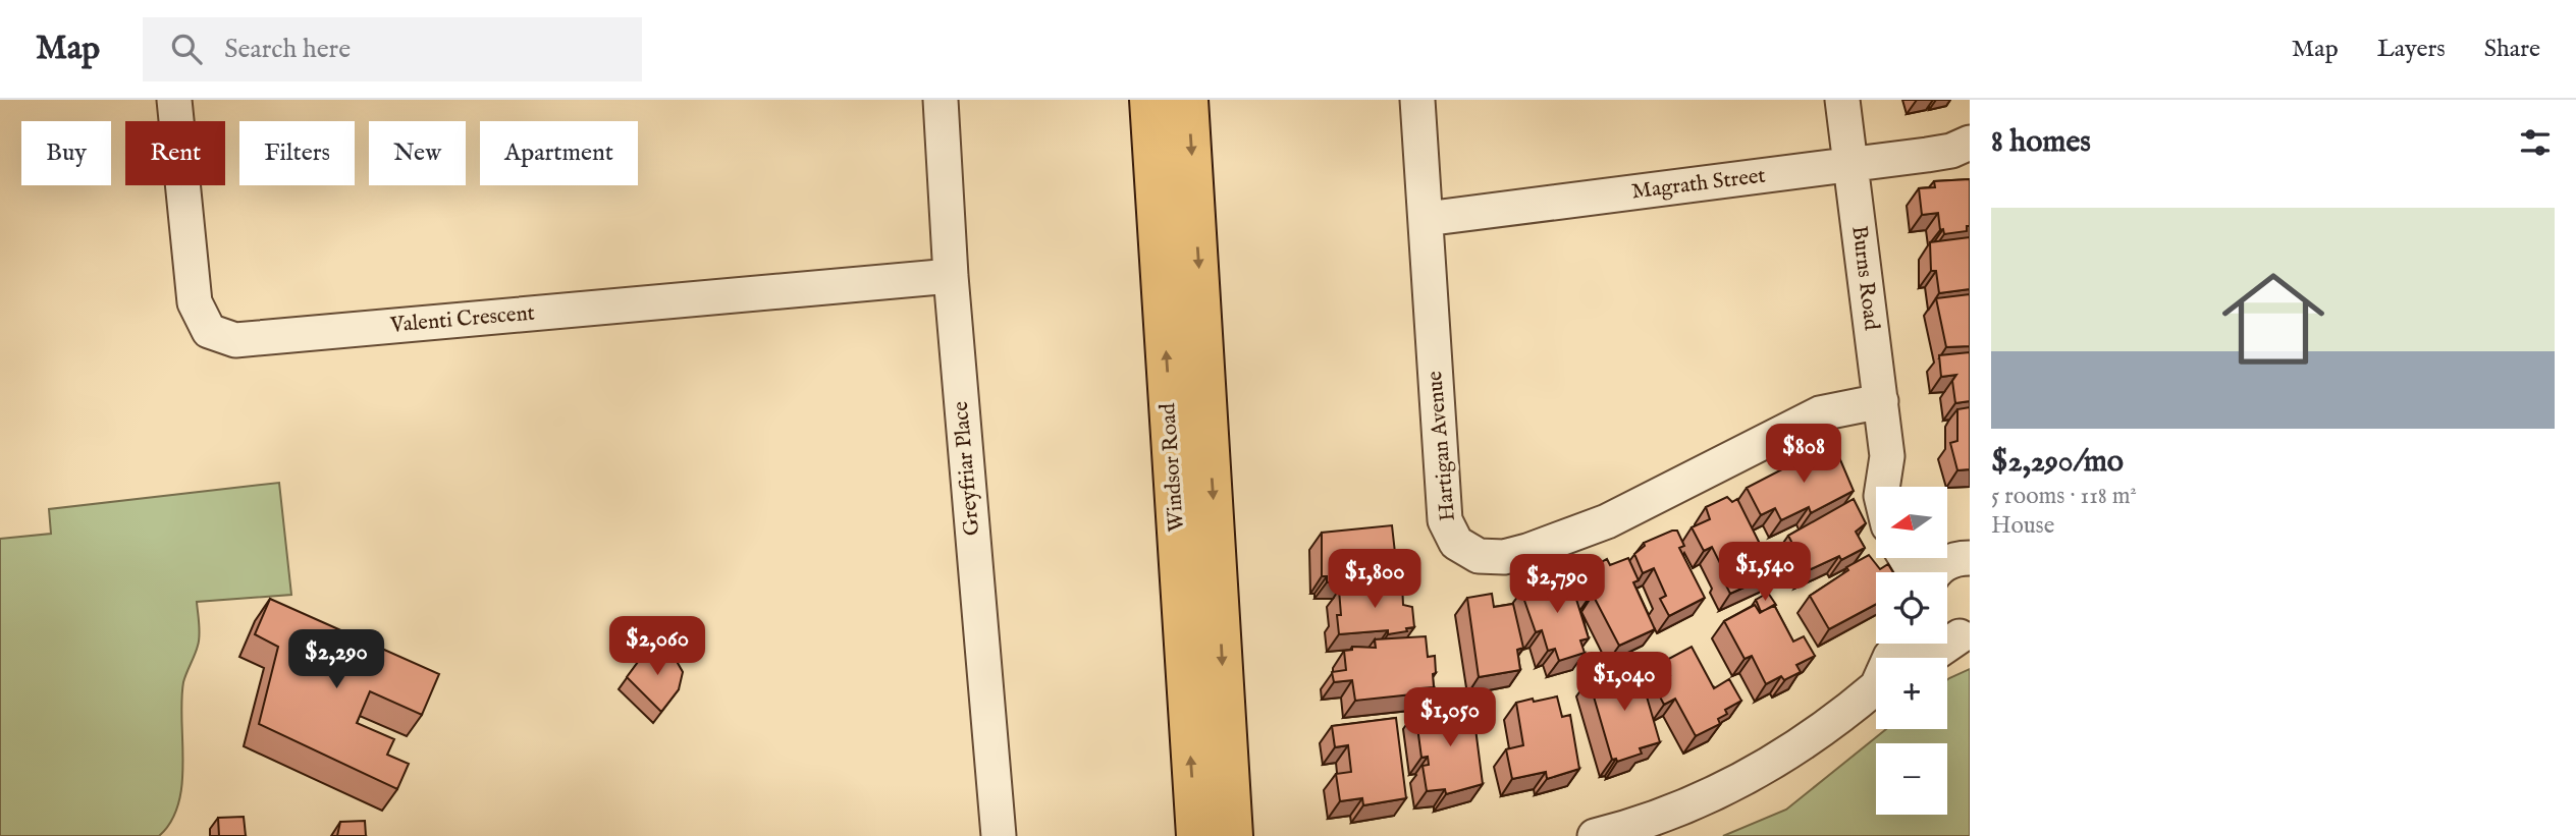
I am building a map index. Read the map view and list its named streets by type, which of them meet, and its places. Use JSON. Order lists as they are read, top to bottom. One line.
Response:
{"streets":{"main road":["Windsor Road"],"street":["Magrath Street","Burns Road","Valenti Crescent","Hartigan Avenue","Greyfriar Place"]},"crossings":[["Magrath Street","Burns Road"],["Magrath Street","Hartigan Avenue"],["Burns Road","Hartigan Avenue"],["Valenti Crescent","Greyfriar Place"]],"north":"left","page":{"header":"Map","search":"Search here","nav":["Map","Layers","Share"],"heading":"8 homes","chip":["Buy","Rent","Filters","New","Apartment"],"list":[{"name":"$2,290/mo","note":"5 rooms · 118 m² · House"}],"price":["$808","$1,540","$1,800","$2,790","$2,060","$2,290","$1,040","$1,050"],"map_buttons":["+","−"]}}
